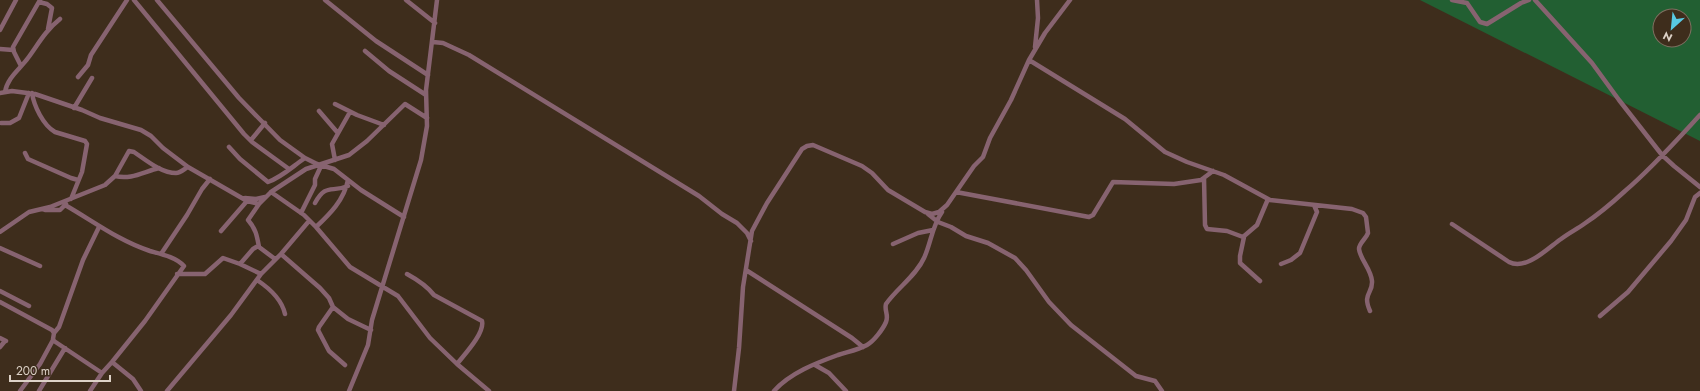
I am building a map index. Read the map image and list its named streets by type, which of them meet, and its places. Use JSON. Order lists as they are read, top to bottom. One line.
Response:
{"scale_bar":"200 m","north":"bottom left"}
